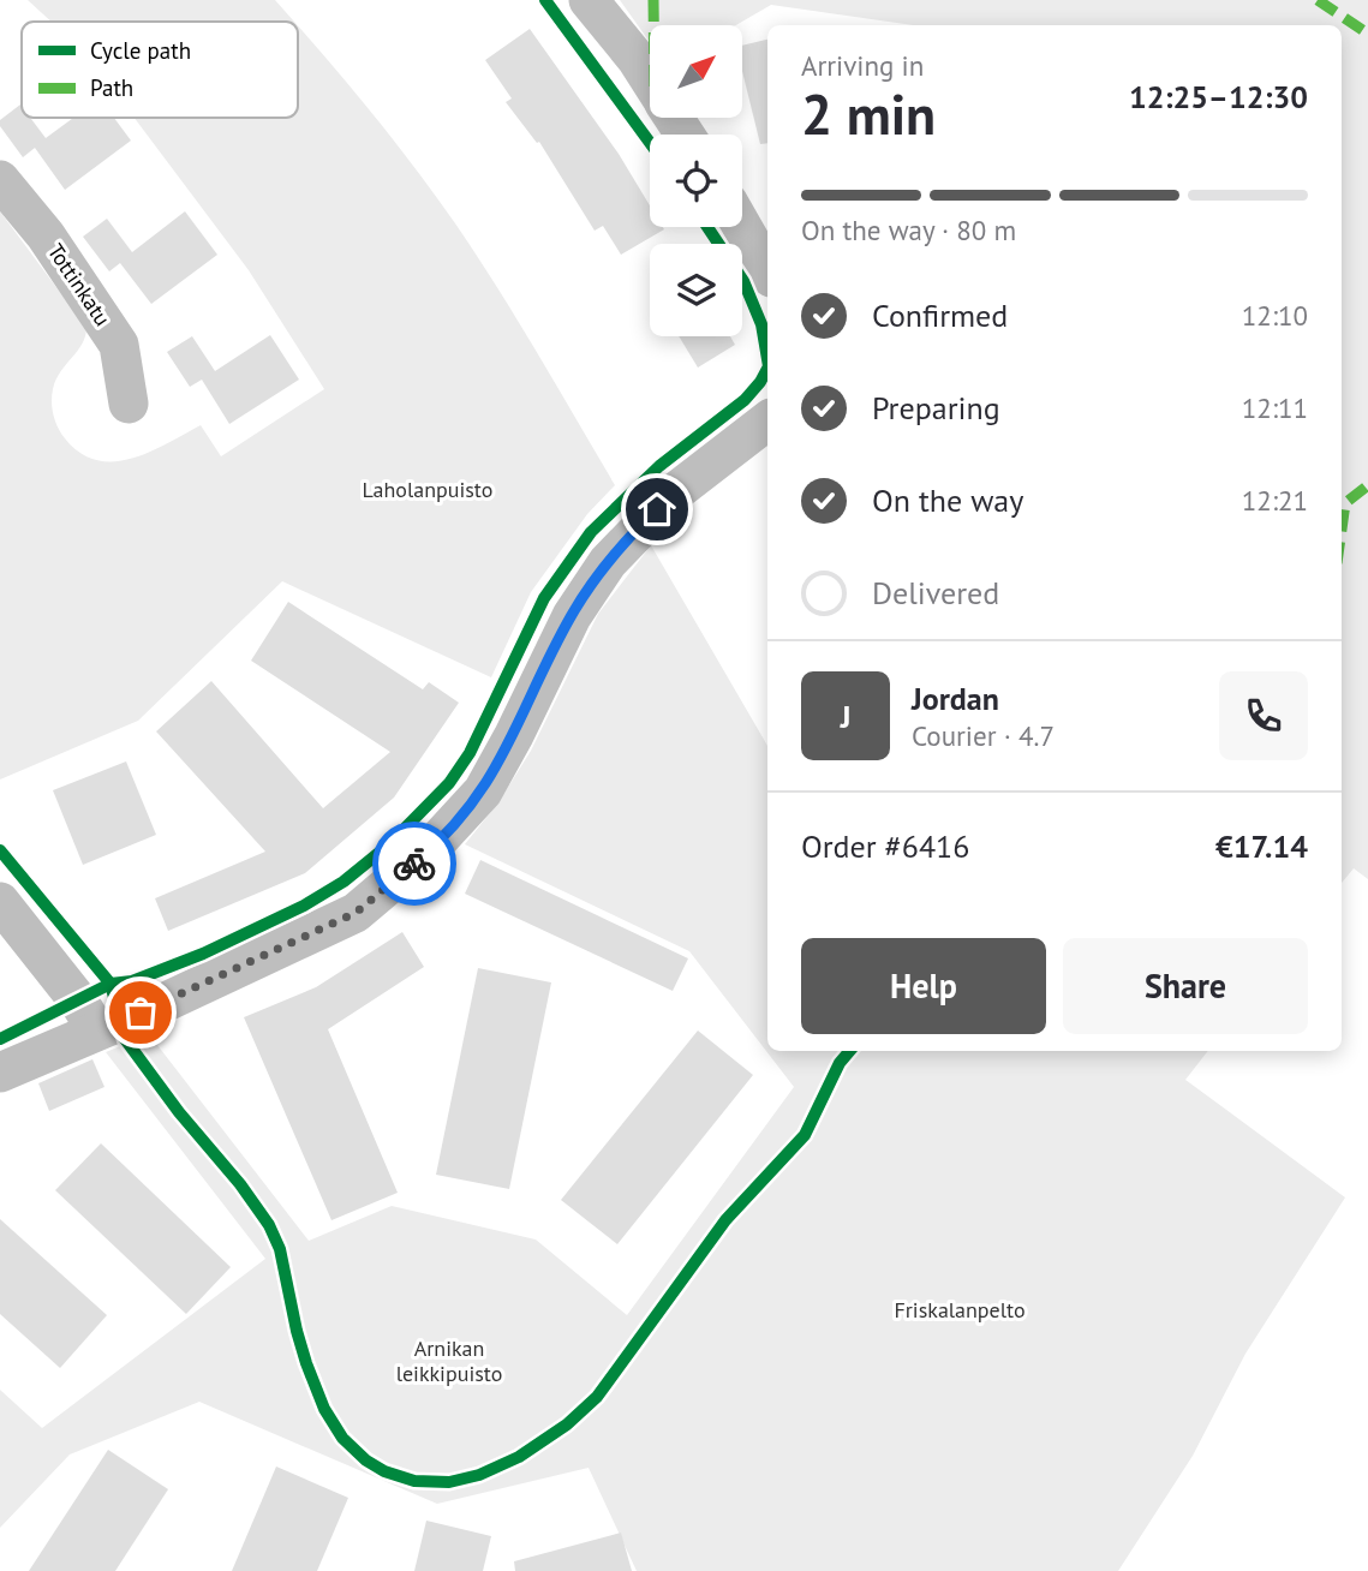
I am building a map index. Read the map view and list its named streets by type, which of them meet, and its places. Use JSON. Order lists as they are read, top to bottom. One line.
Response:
{"streets":{"street":["Tottinkatu"]},"parks":["Laholanpuisto","Friskalanpelto","Arnikan leikkipuisto"],"legend":["Cycle path","Path"],"north":"top right","page":{"heading":["2 min","Arriving in","12:25–12:30"],"panel":["Jordan","Courier · 4.7","Order #6416","€17.14"],"bar":"On the way · 80 m","list":[["Confirmed","12:10"],["Preparing","12:11"],["On the way","12:21"],"Delivered"],"round":"J","buttons":["Help","Share"]}}
